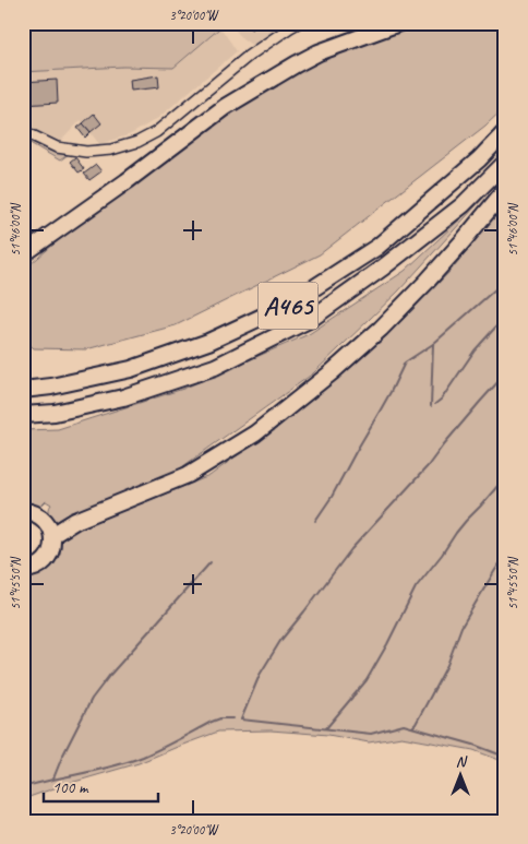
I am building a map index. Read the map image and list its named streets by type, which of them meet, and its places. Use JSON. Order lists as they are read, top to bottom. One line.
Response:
{"streets":{"highway":["A465"]},"scale_bar":"100 m","north":"top","coordinates":["3°20'00\"W","51°46'00\"N","51°45'50\"N"]}
